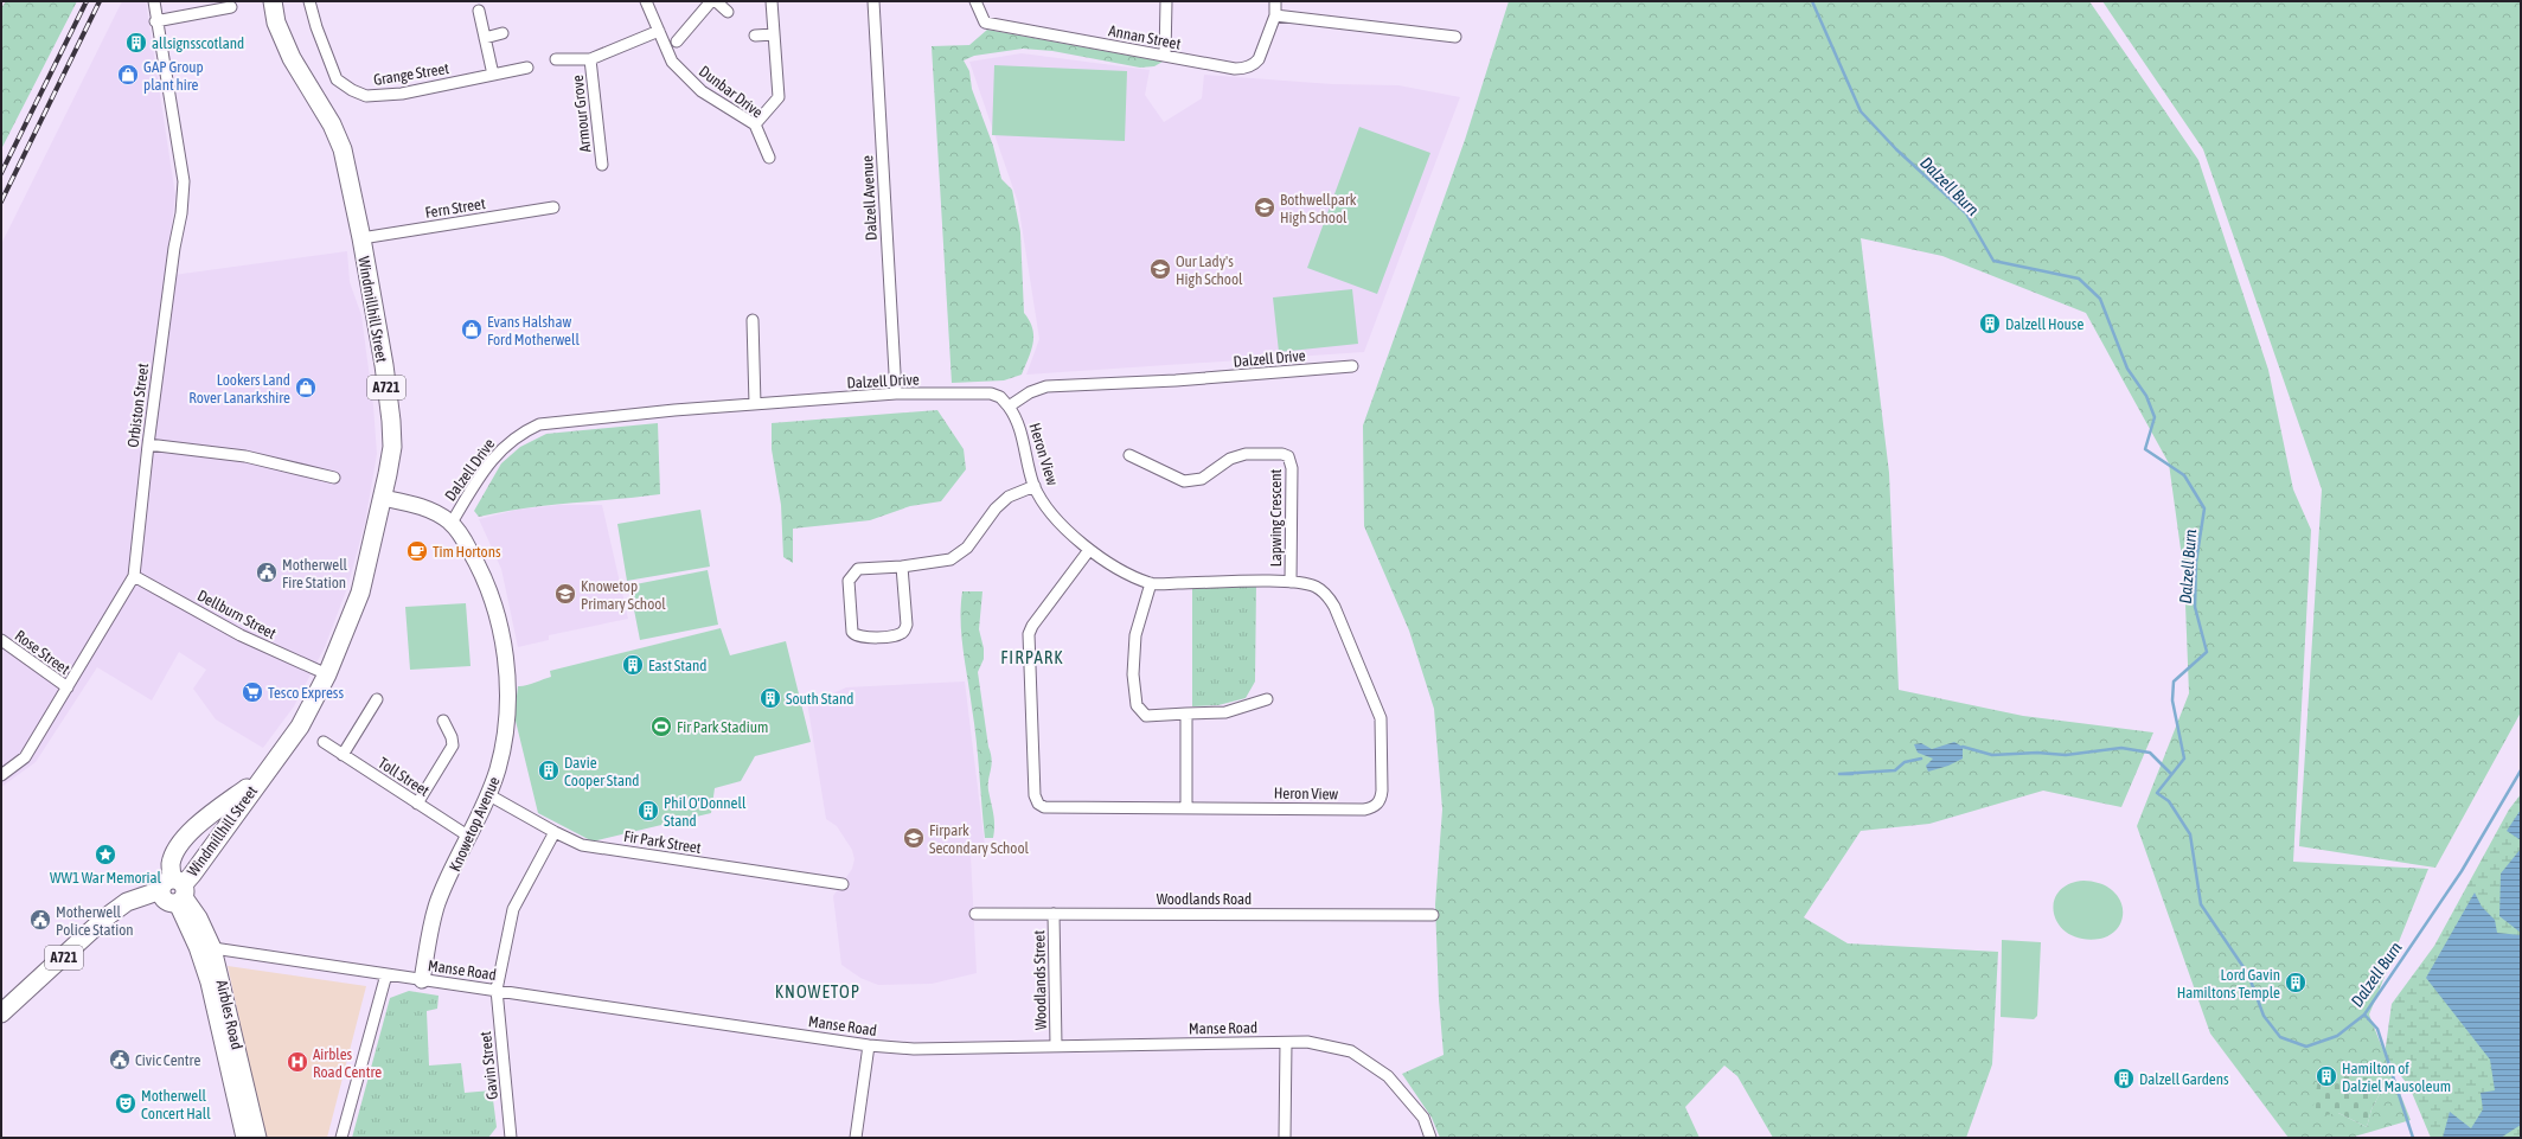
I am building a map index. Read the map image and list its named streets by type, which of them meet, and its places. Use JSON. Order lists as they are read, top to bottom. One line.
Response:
{"streets":{"main road":["Windmillhill Street","A721"],"street":["Annan Street","Grange Street","Dunbar Drive","Armour Grove","Dalzell Avenue","Fern Street","Dalzell Drive","Orbiston Street","Heron View","Lapwing Crescent","Dellburn Street","Rose Street","Toll Street","Knowetop Avenue","Fir Park Street","Woodlands Road","Manse Road","Woodlands Street","Airbles Road","Gavin Street"]},"crossings":[["Dunbar Drive","Armour Grove"],["Dalzell Avenue","Dalzell Drive"],["Fern Street","Windmillhill Street"],["Windmillhill Street","A721"],["Windmillhill Street","Dellburn Street"],["Windmillhill Street","Knowetop Avenue"],["Windmillhill Street","Airbles Road"],["Dalzell Drive","Heron View"],["Dalzell Drive","Knowetop Avenue"],["A721","Airbles Road"],["Orbiston Street","Dellburn Street"],["Orbiston Street","Rose Street"],["Heron View","Lapwing Crescent"],["Toll Street","Knowetop Avenue"],["Knowetop Avenue","Fir Park Street"],["Knowetop Avenue","Manse Road"],["Fir Park Street","Gavin Street"],["Woodlands Road","Woodlands Street"],["Manse Road","Woodlands Street"],["Manse Road","Airbles Road"],["Manse Road","Gavin Street"]],"districts":["FIRPARK","KNOWETOP"],"water":["Dalzell Burn"],"places":{"building":["allsignsscotland","Dalzell House","East Stand","South Stand","Davie Cooper Stand","Phil O'Donnell Stand","Lord Gavin Hamiltons Temple","Hamilton of Dalziel Mausoleum","Dalzell Gardens"],"shop":["GAP Group plant hire","Evans Halshaw Ford Motherwell","Lookers Land Rover Lanarkshire"],"school or university":["Bothwellpark High School","Our Lady's High School","Knowetop Primary School","Firpark Secondary School"],"cafe":["Tim Hortons"],"public building":["Motherwell Fire Station","Motherwell Police Station","Civic Centre"],"supermarket":["Tesco Express"],"sports":["Fir Park Stadium"],"place":["WW1 War Memorial"],"hospital":["Airbles Road Centre"],"theatre":["Motherwell Concert Hall"]}}
